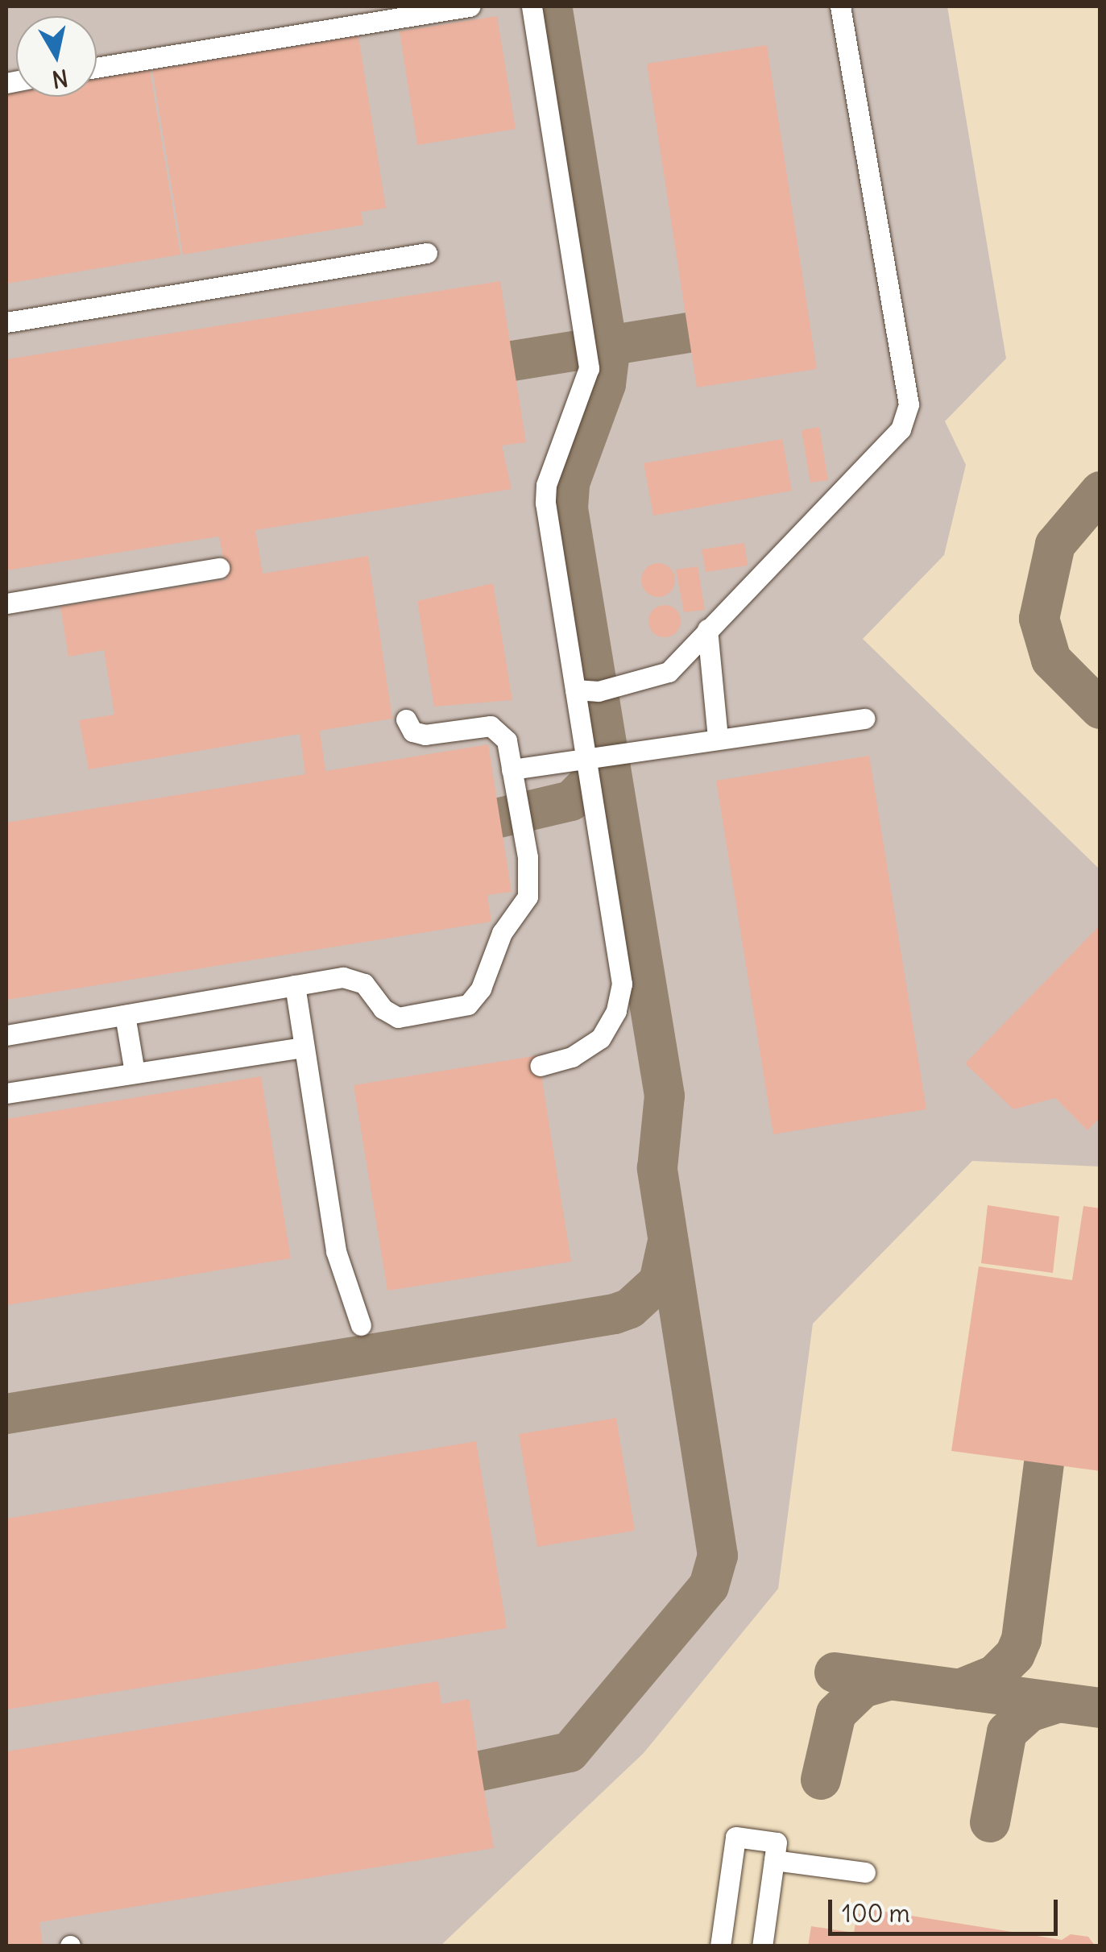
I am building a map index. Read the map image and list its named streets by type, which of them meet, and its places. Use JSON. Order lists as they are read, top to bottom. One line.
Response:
{"scale_bar":"100 m","north":"bottom"}
